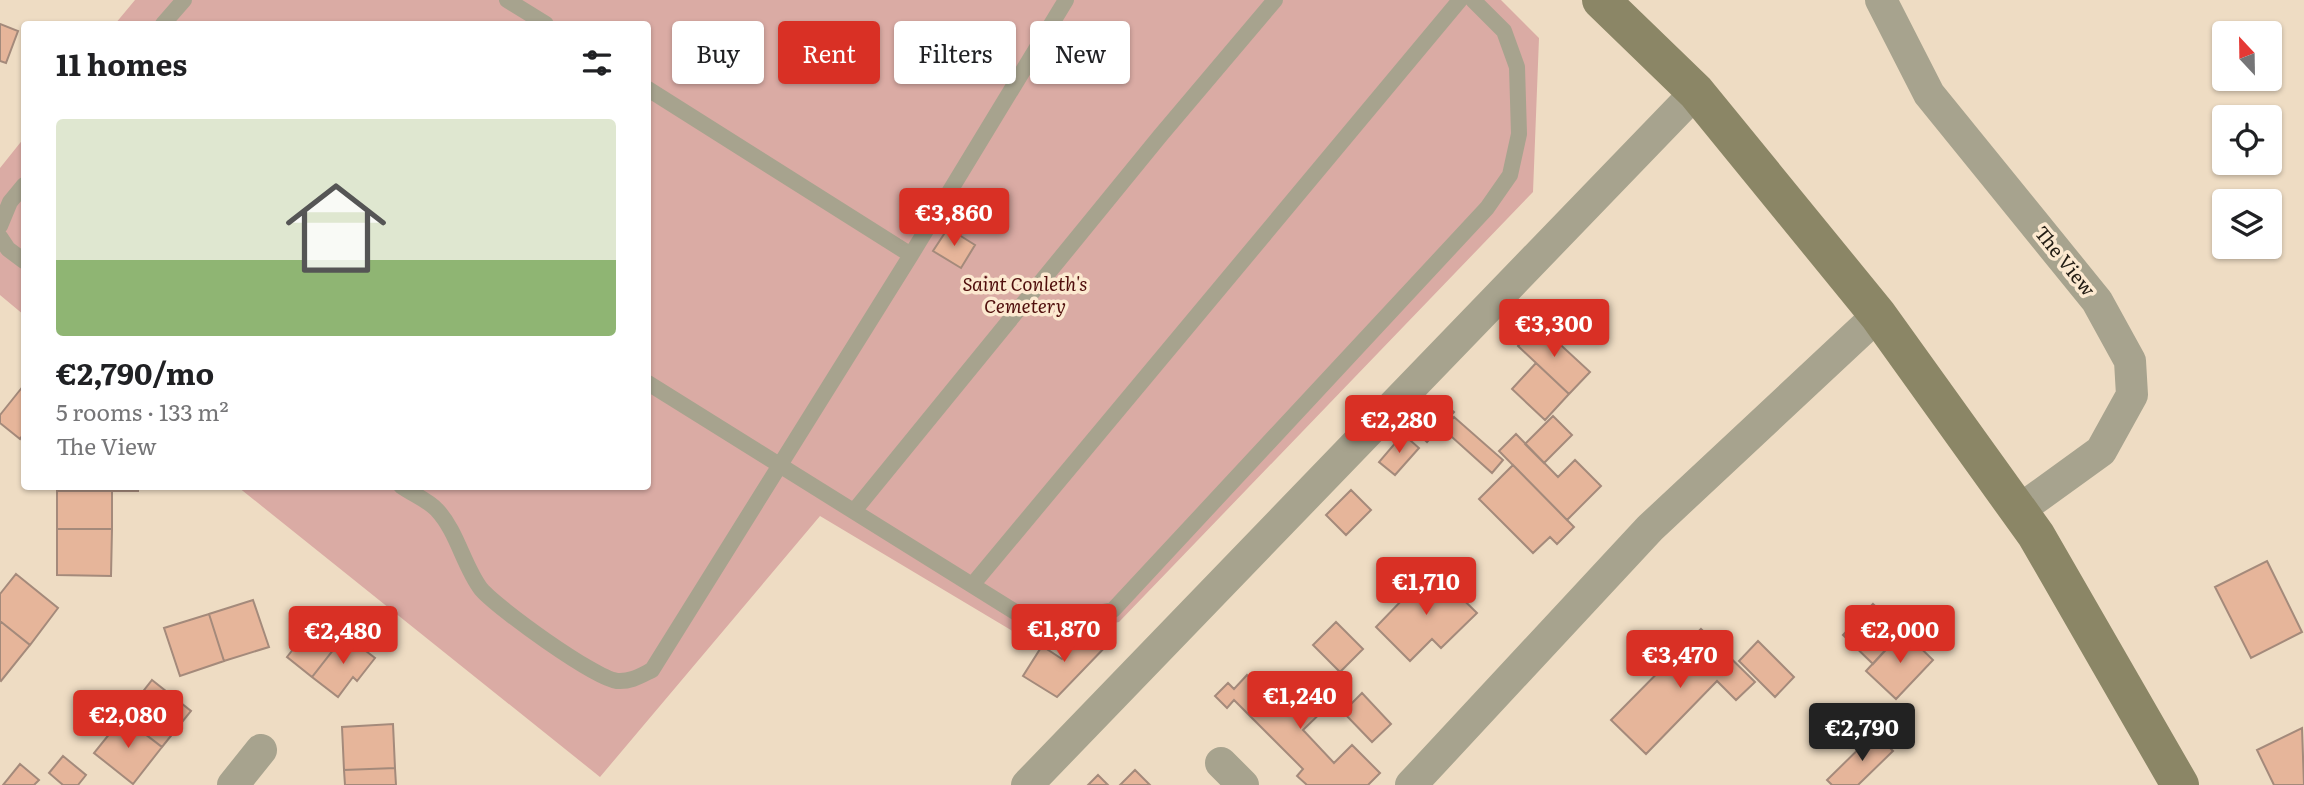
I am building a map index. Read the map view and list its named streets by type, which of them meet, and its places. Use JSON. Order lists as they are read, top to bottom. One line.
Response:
{"streets":{"street":["The View"]},"parks":["Saint Conleth's Cemetery"],"north":"top","page":{"chip":["Buy","Rent","Filters","New"],"heading":"11 homes","list":[{"name":"€2,790/mo","note":"5 rooms · 133 m² · The View"}],"price":["€3,860","€3,300","€2,280","€1,710","€1,870","€2,000","€2,480","€3,470","€1,240","€2,080","€2,790"]}}
